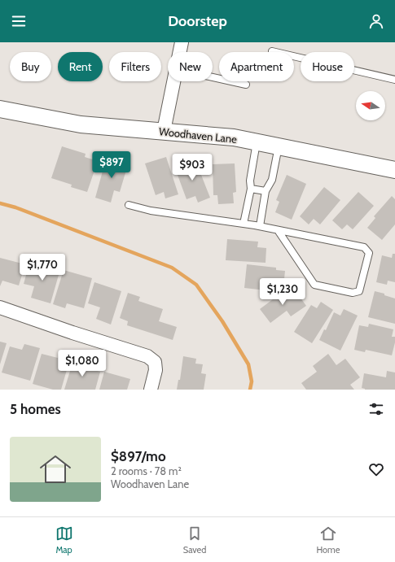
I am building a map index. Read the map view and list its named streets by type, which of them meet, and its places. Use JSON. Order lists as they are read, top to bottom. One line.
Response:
{"streets":{"street":["Woodhaven Lane"]},"north":"left","page":{"header":"Doorstep","chip":["Buy","Rent","Filters","New","Apartment","House"],"price":["$897","$903","$1,770","$1,230","$1,080"],"heading":"5 homes","list":[{"name":"$897/mo","note":"2 rooms · 78 m² · Woodhaven Lane"}],"tabs":["Map","Saved","Home"]}}
